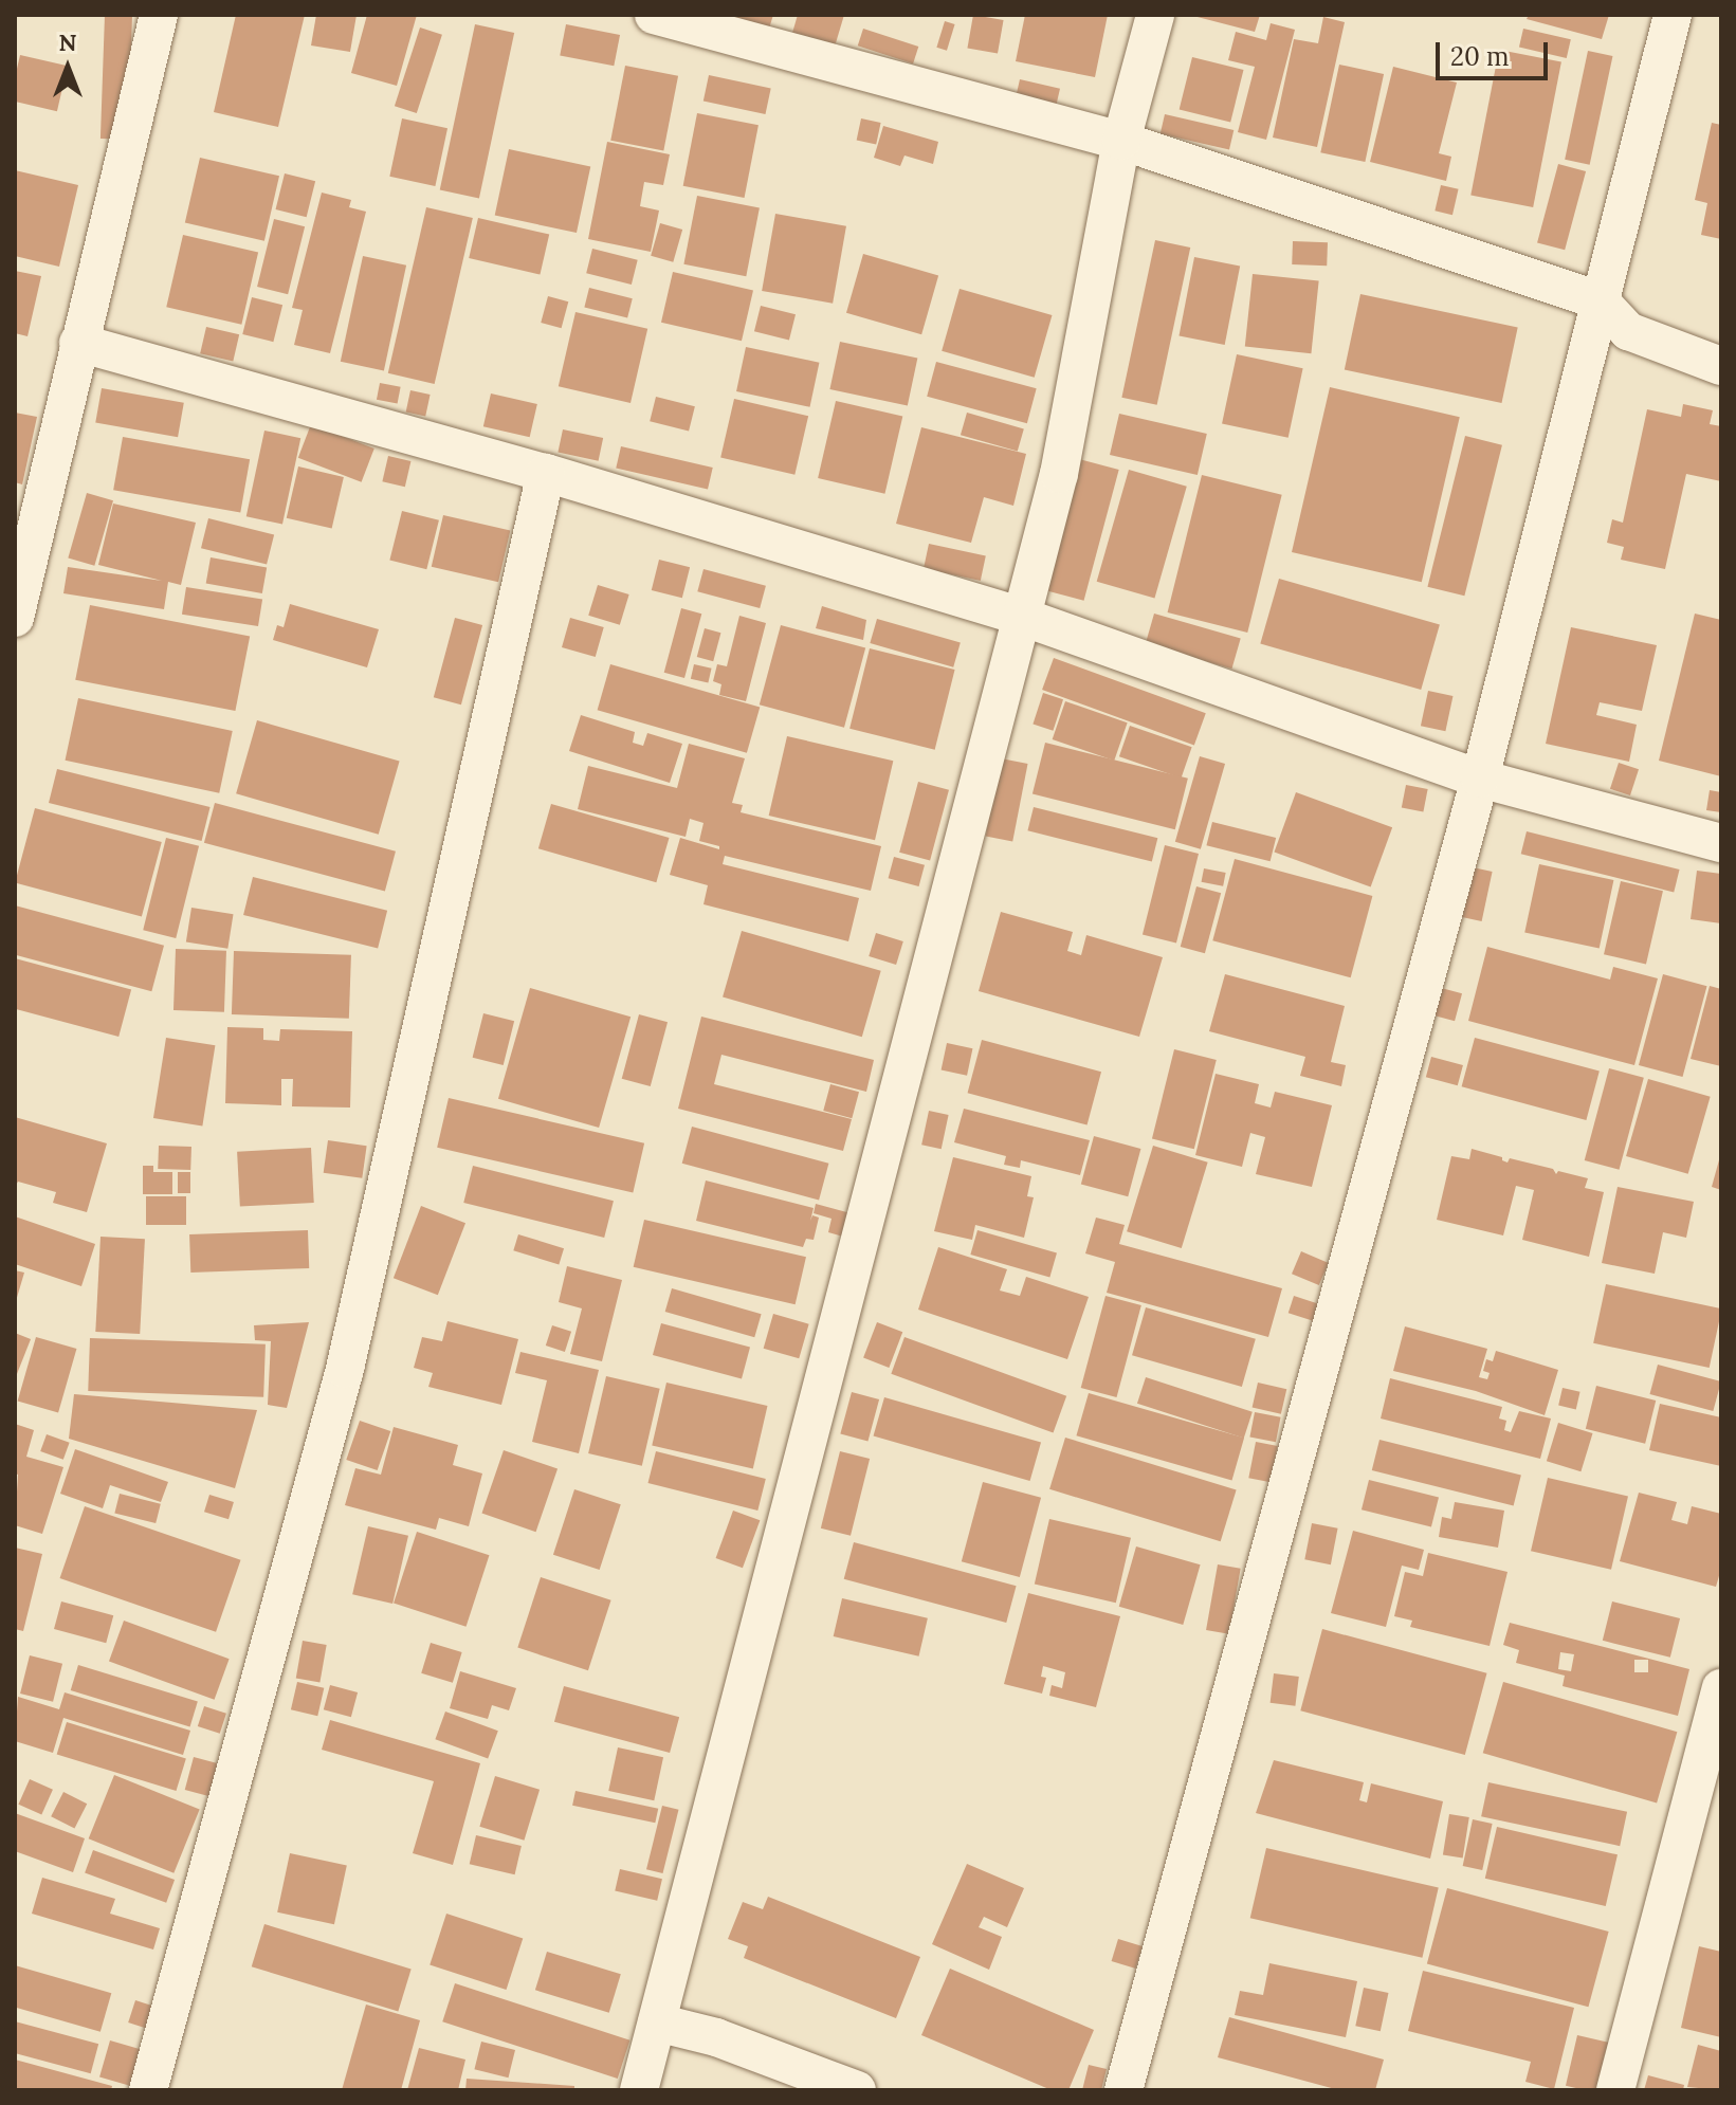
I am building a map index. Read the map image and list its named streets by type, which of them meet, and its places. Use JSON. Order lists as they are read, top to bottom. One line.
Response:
{"scale_bar":"20 m","north":"top"}
